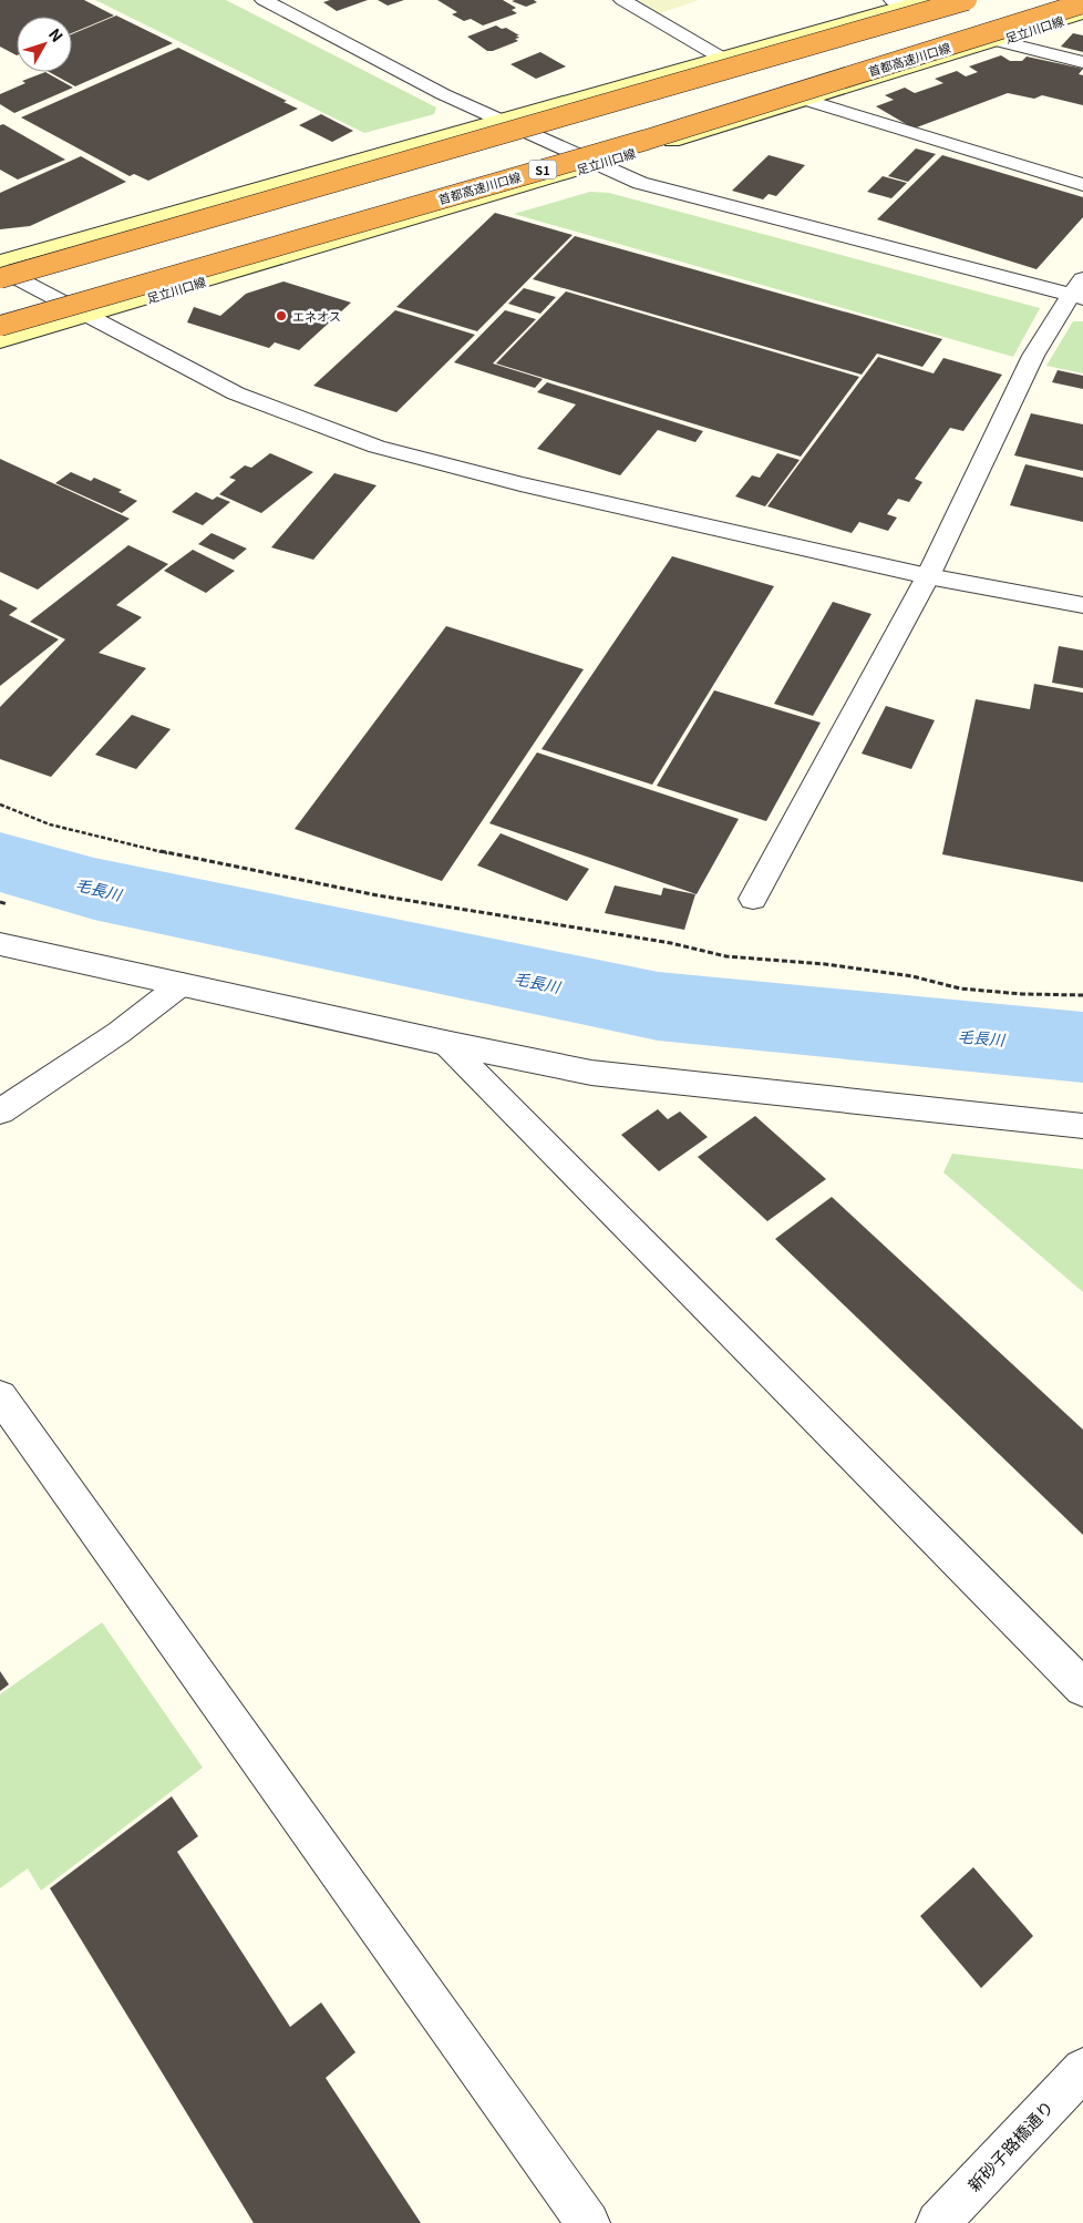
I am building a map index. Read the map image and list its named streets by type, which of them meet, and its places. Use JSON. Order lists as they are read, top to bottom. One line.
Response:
{"streets":{"highway":["首都高速川口線","S1"],"main road":["足立川口線"],"street":["新砂子路橋通り"]},"water":["毛長川"],"places":["エネオス"],"north":"top right"}
